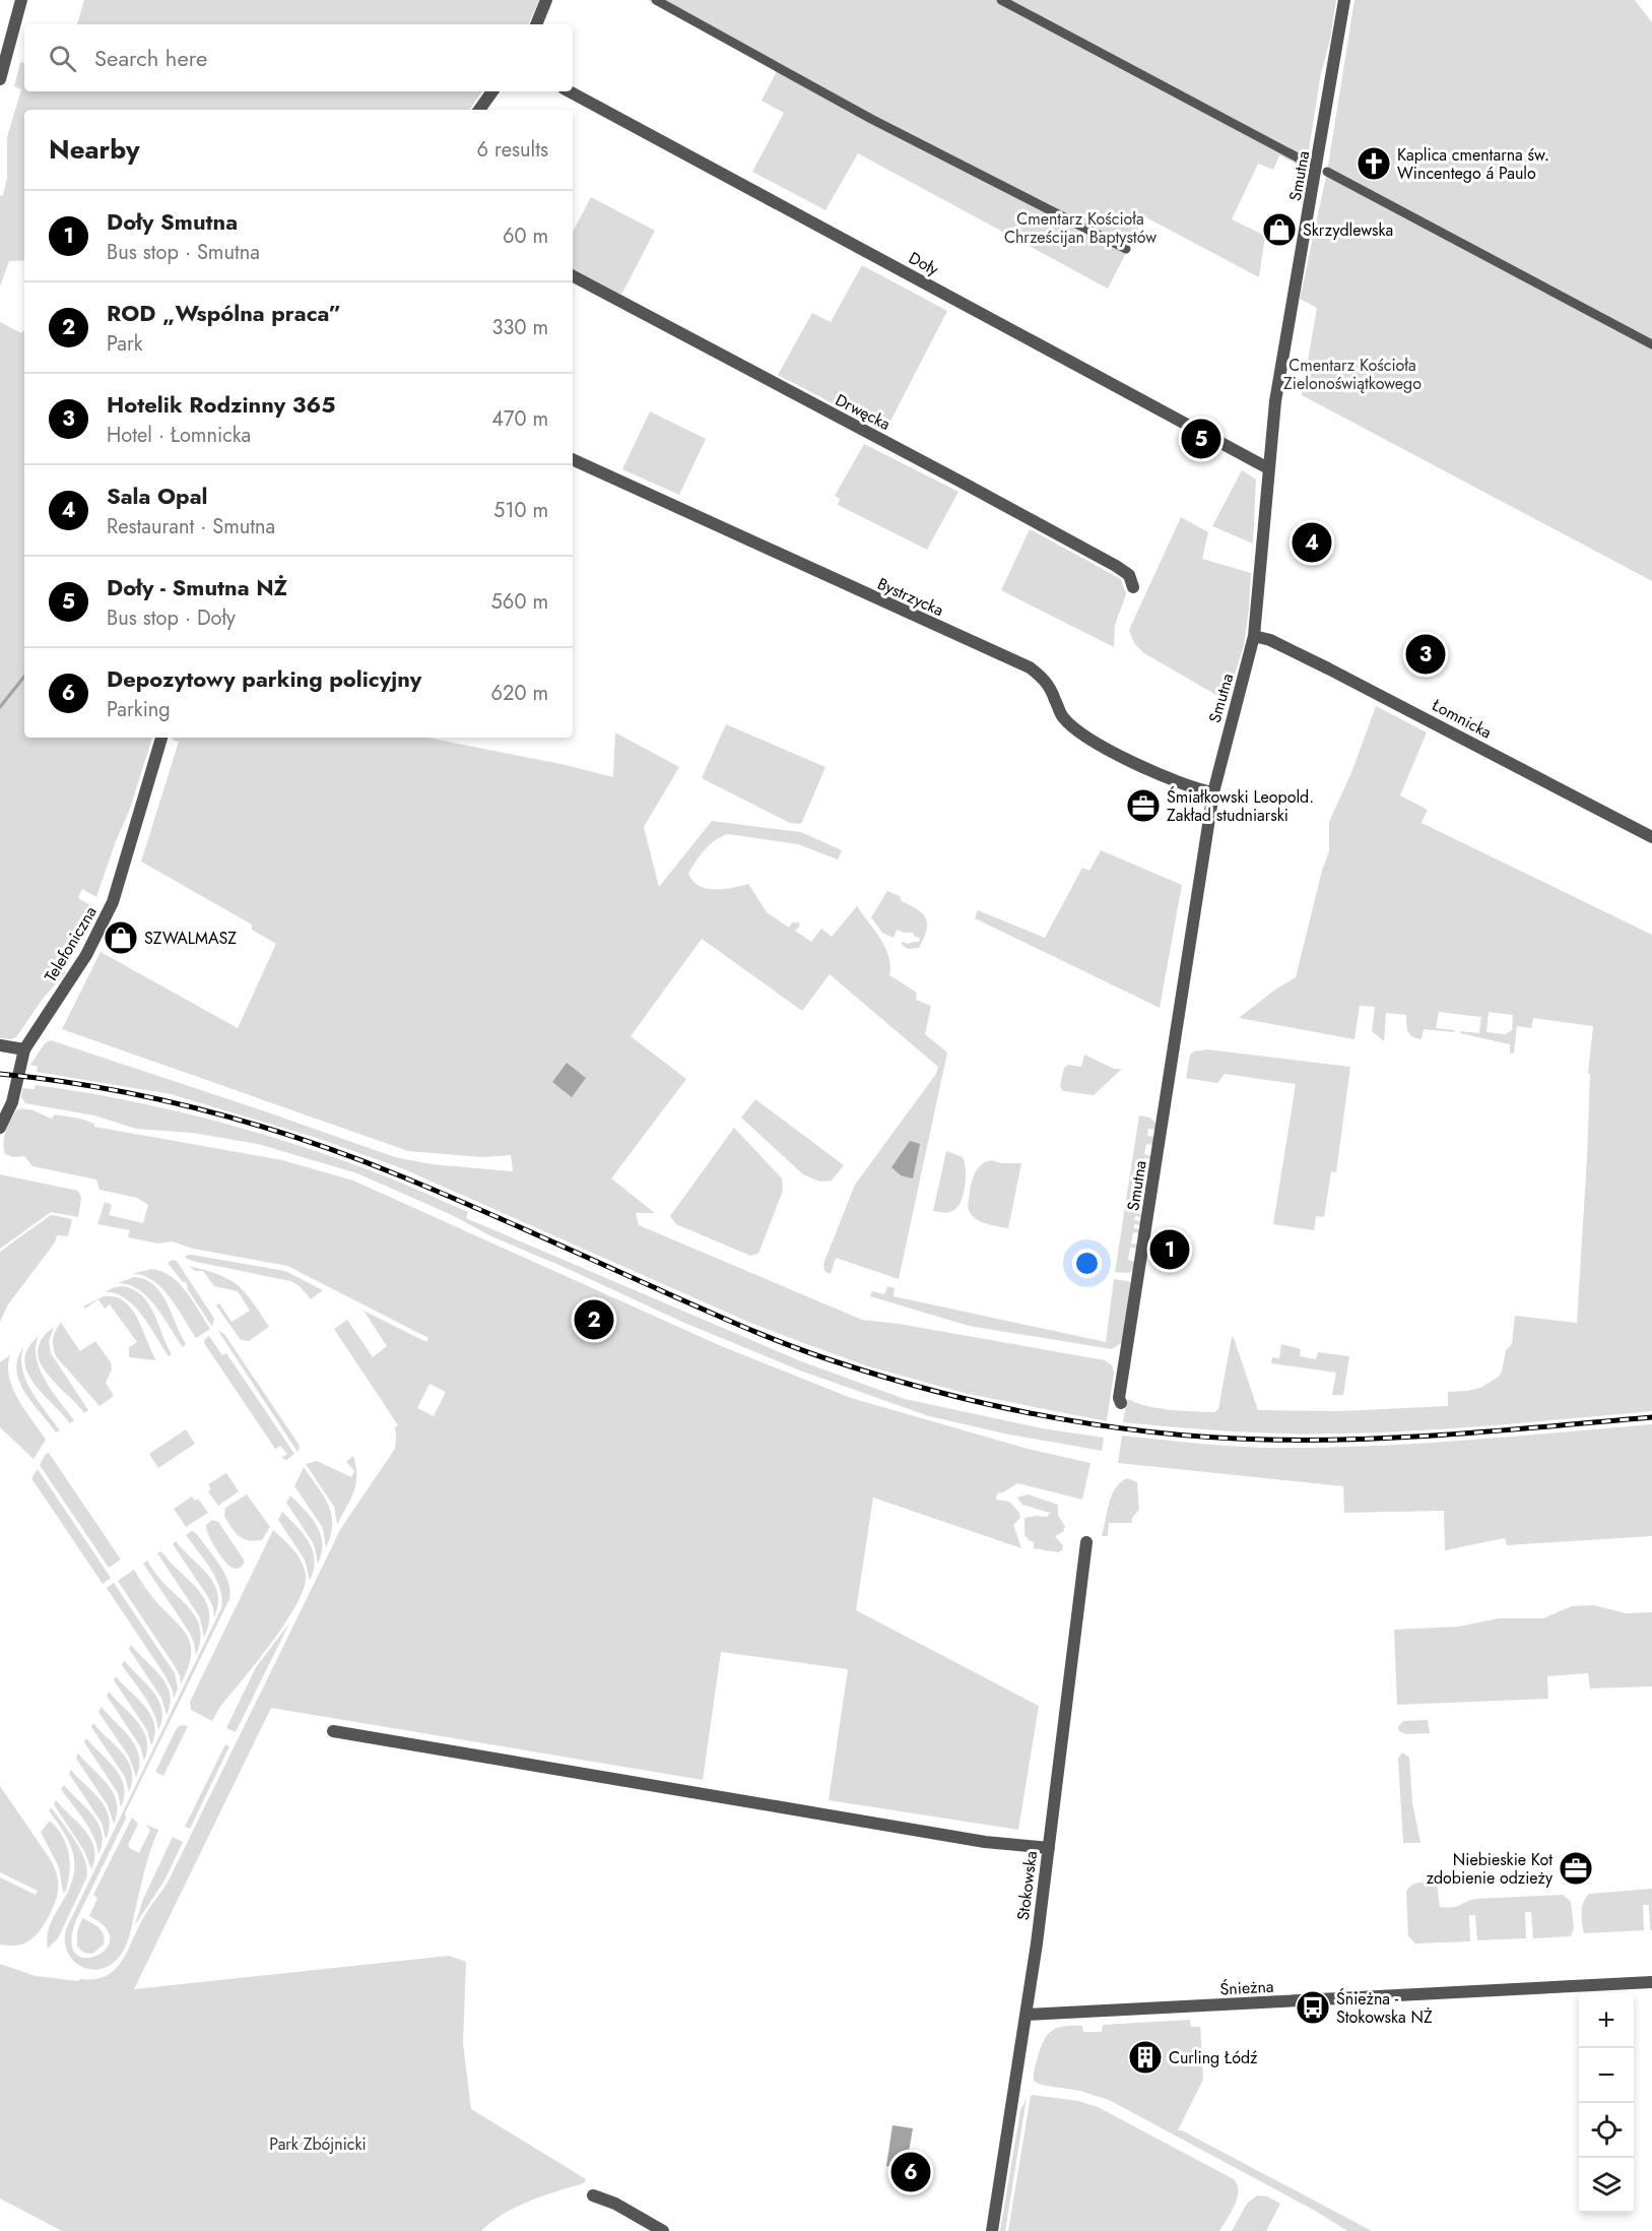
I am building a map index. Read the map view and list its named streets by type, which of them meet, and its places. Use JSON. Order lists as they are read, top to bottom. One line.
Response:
{"streets":{"street":["Smutna","Doły","Drwęcka","Bystrzycka","Łomnicka","Telefoniczna","Stokowska","Śnieżna"]},"crossings":[["Smutna","Doły"],["Smutna","Bystrzycka"],["Smutna","Łomnicka"],["Stokowska","Śnieżna"]],"parks":["Cmentarz Kościoła Chrześcijan Baptystów","Cmentarz Kościoła Zielonoświątkowego","Park Zbójnicki"],"places":{"church":["Kaplica cmentarna św. Wincentego á Paulo"],"shop":["Skrzydlewska","SZWALMASZ"],"office":["Śmiałkowski Leopold. Zakład studniarski","Niebieskie Kot zdobienie odzieży"],"bus stop":["Śnieżna - Stokowska NŻ"],"building":["Curling Łódź"]},"page":{"search":"Search here","heading":["Nearby","6 results"],"list":[{"mark":"1","name":"Doły Smutna","note":"Bus stop · Smutna","value":"60 m"},{"mark":"2","name":"ROD „Wspólna praca”","note":"Park","value":"330 m"},{"mark":"3","name":"Hotelik Rodzinny 365","note":"Hotel · Łomnicka","value":"470 m"},{"mark":"4","name":"Sala Opal","note":"Restaurant · Smutna","value":"510 m"},{"mark":"5","name":"Doły - Smutna NŻ","note":"Bus stop · Doły","value":"560 m"},{"mark":"6","name":"Depozytowy parking policyjny","note":"Parking","value":"620 m"}],"pins":["5","4","3","1","2","6"],"map_buttons":["+","−"]}}
